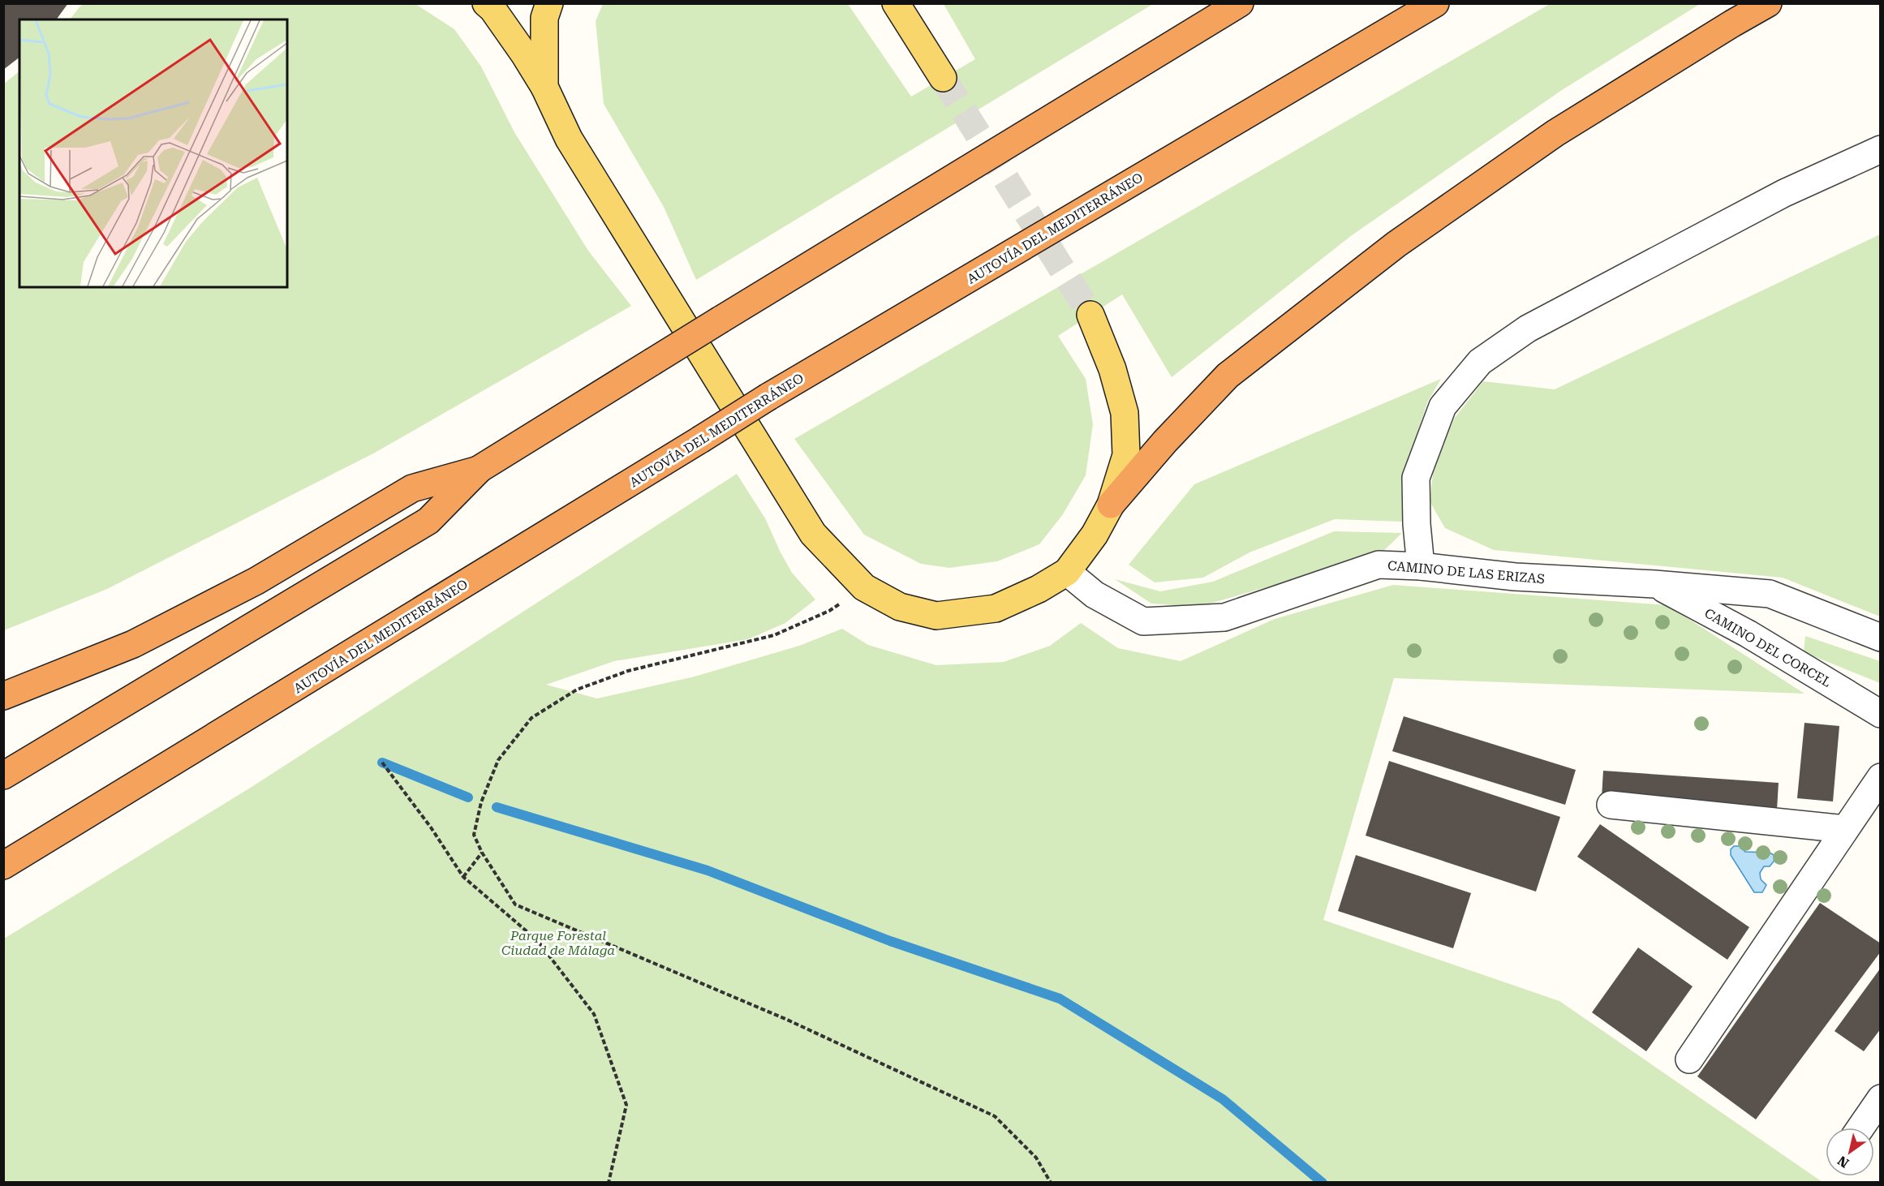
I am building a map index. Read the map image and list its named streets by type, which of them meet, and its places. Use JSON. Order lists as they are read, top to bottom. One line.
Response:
{"streets":{"highway":["AUTOVÍA DEL MEDITERRÁNEO"],"street":["CAMINO DE LAS ERIZAS","CAMINO DEL CORCEL"]},"crossings":[["CAMINO DE LAS ERIZAS","CAMINO DEL CORCEL"]],"parks":["Parque Forestal Ciudad de Málaga"],"north":"bottom left"}
